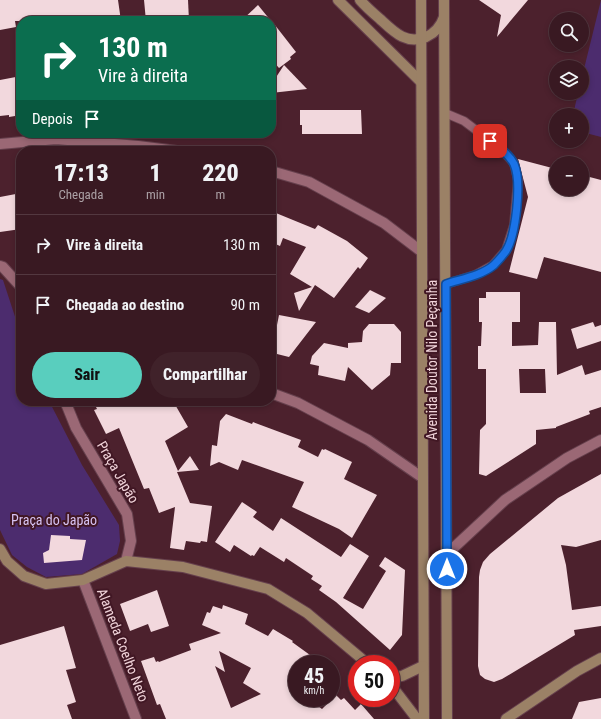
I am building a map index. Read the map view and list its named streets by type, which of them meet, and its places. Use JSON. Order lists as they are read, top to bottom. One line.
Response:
{"streets":{"main road":["Avenida Doutor Nilo Peçanha"],"street":["Praça Japão","Alameda Coelho Neto"]},"parks":["Praça do Japão"],"page":{"map_buttons":["+","−"],"turn":["130 m","Vire à direita"],"then":"Depois","eta":["17:13","Chegada","1","min","220","m"],"list":[{"name":"Vire à direita","value":"130 m"},{"name":"Chegada ao destino","value":"90 m"}],"buttons":["Sair","Compartilhar"],"speed":"45 km/h","limit":"50"}}
